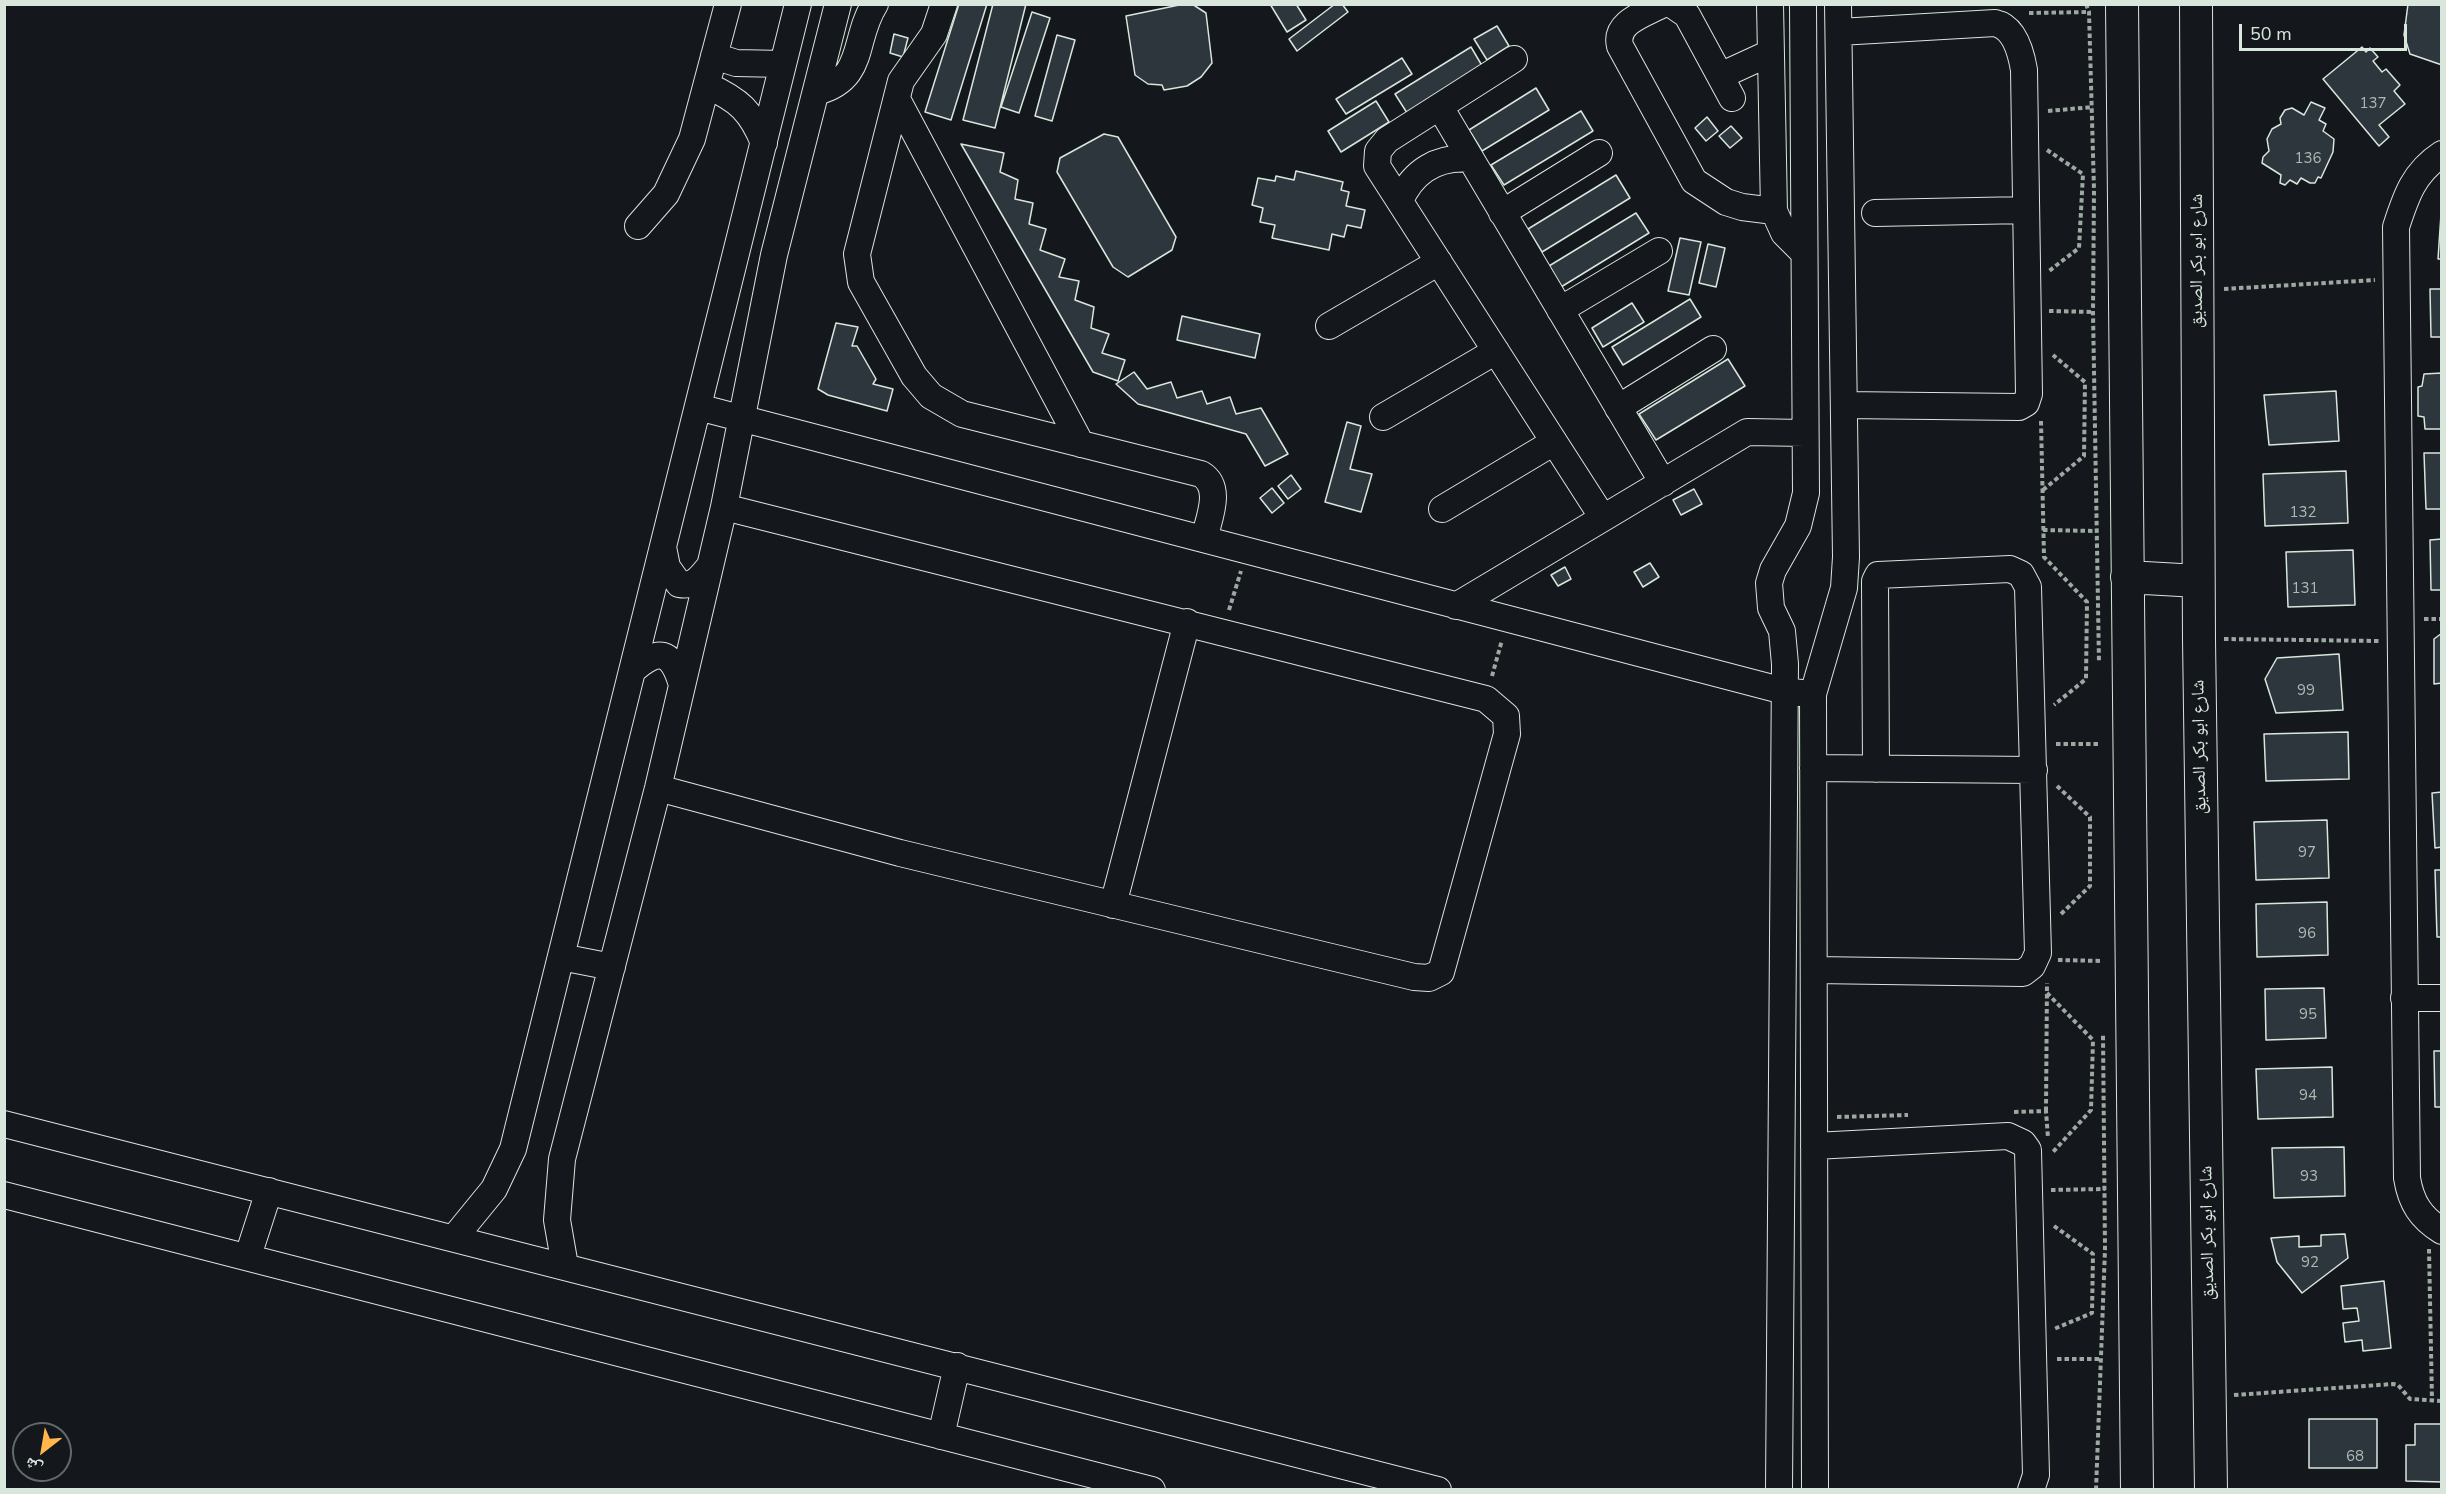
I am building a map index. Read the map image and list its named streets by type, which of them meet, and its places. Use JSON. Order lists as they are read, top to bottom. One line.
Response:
{"streets":{"main road":["شارع ابو بكر الصديق"]},"house_numbers":["137","136","132","131","99","97","96","95","94","93","92","68"],"scale_bar":"50 m","north":"bottom left"}
